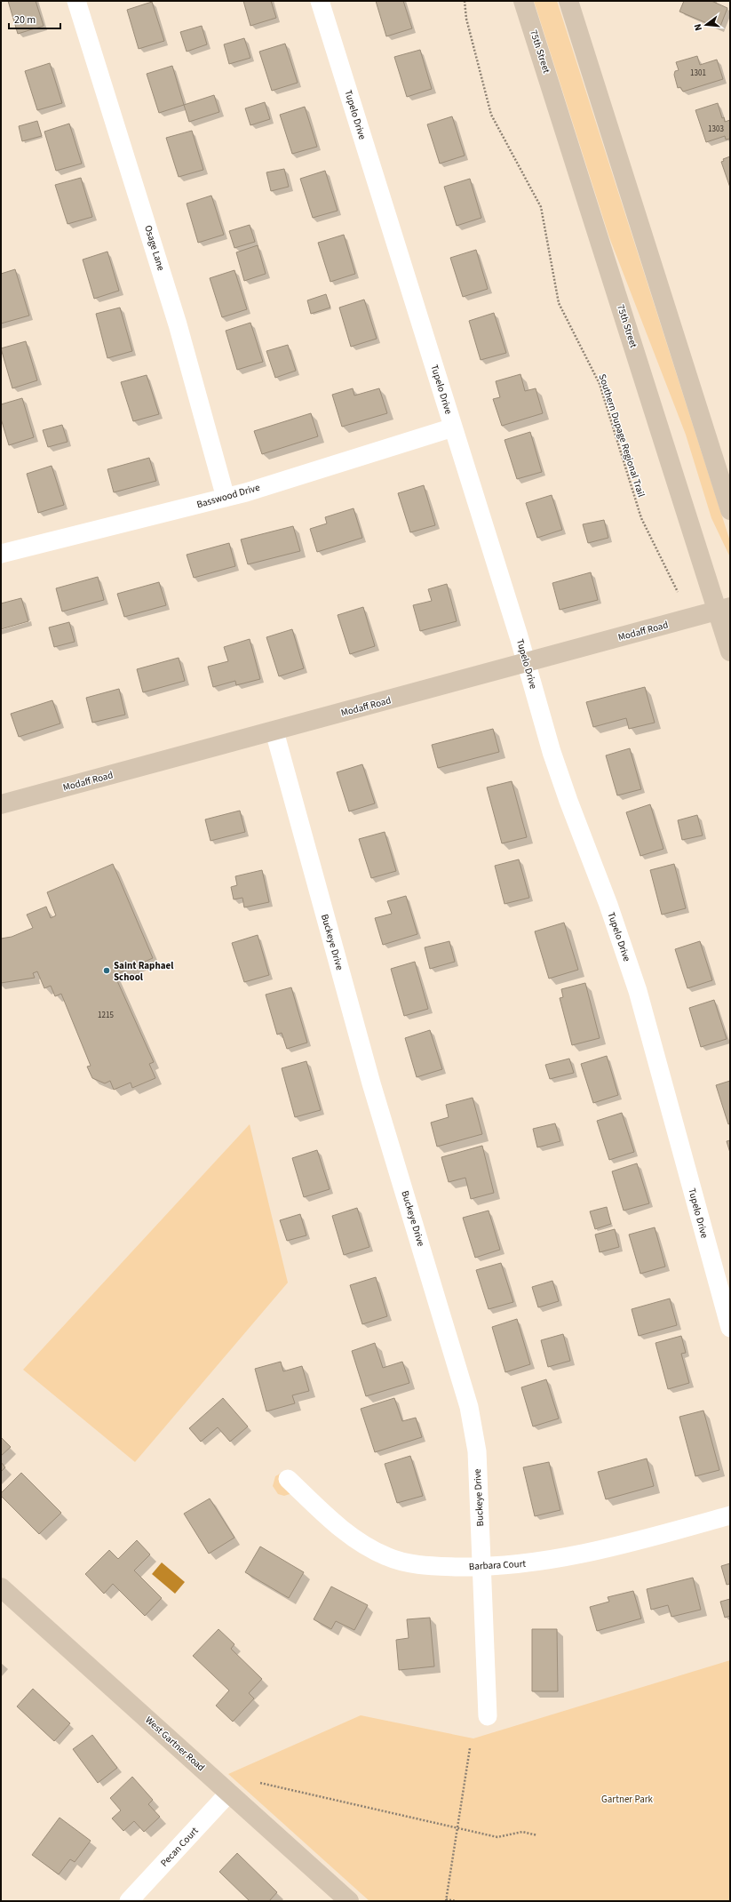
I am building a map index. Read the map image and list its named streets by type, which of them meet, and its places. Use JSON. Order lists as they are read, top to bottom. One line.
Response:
{"streets":{"main road":["75th Street","Modaff Road","West Gartner Road"],"street":["Tupelo Drive","Osage Lane","Basswood Drive","Buckeye Drive","Barbara Court","Pecan Court"],"path":["Southern Dupage Regional Trail"]},"crossings":[["75th Street","Modaff Road"],["Tupelo Drive","Basswood Drive"],["Tupelo Drive","Modaff Road"],["Osage Lane","Basswood Drive"],["Modaff Road","Buckeye Drive"],["Buckeye Drive","Barbara Court"],["West Gartner Road","Pecan Court"]],"parks":["Gartner Park"],"places":["Saint Raphael School"],"house_numbers":["1301","1303","1215"],"scale_bar":"20 m","north":"left"}
